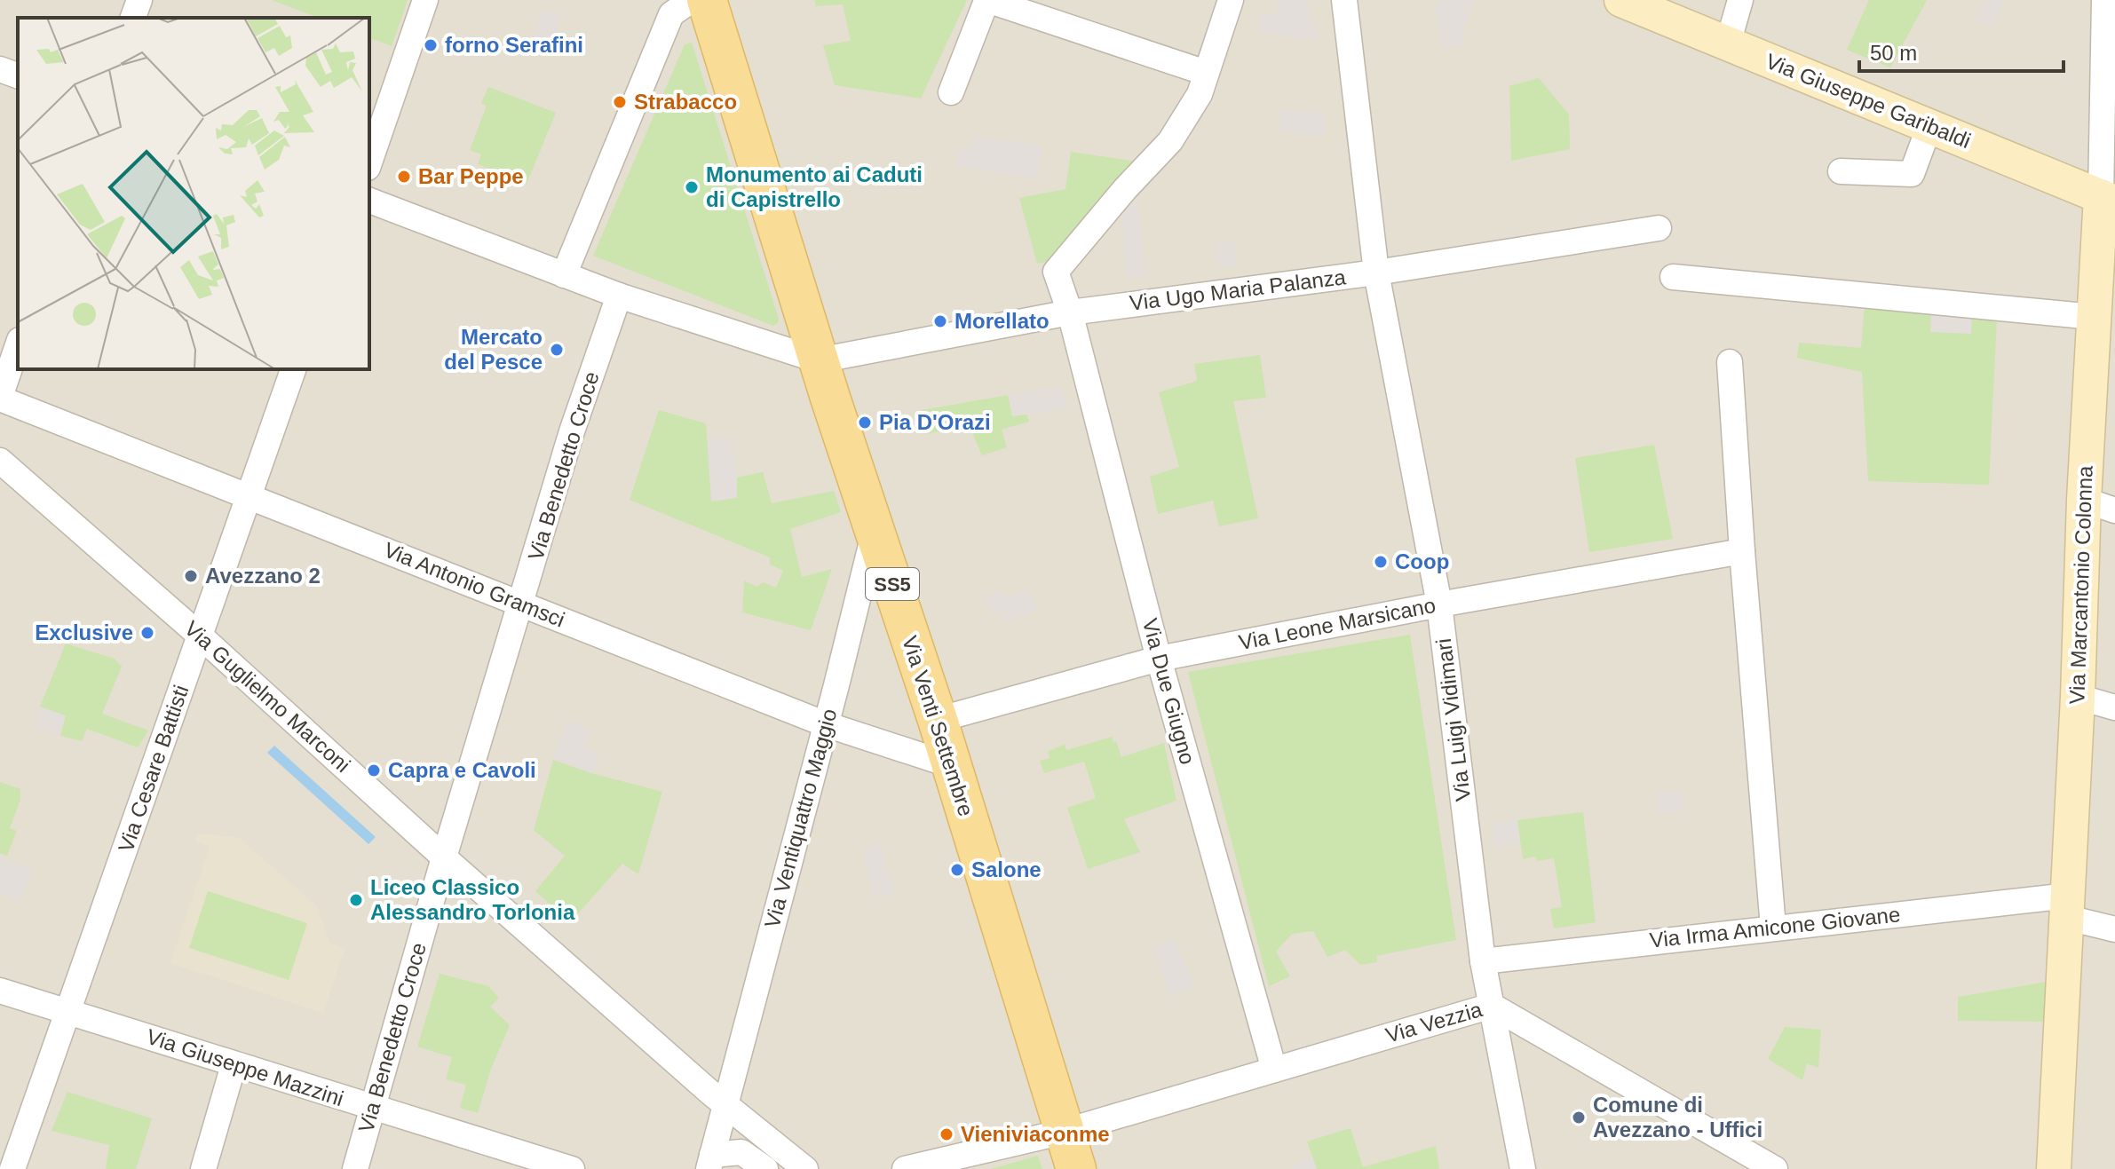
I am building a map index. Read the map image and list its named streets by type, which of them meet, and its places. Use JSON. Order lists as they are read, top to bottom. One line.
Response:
{"streets":{"main road":["SS5","Via Venti Settembre"],"street":["Via Giuseppe Garibaldi","Via Ugo Maria Palanza","Via Benedetto Croce","Via Antonio Gramsci","Via Marcantonio Colonna","Via Leone Marsicano","Via Due Giugno","Via Guglielmo Marconi","Via Luigi Vidimari","Via Cesare Battisti","Via Ventiquattro Maggio","Via Irma Amicone Giovane","Via Vezzia","Via Giuseppe Mazzini"]},"crossings":[["Via Giuseppe Garibaldi","Via Marcantonio Colonna"],["Via Ugo Maria Palanza","Via Due Giugno"],["Via Ugo Maria Palanza","Via Luigi Vidimari"],["Via Ugo Maria Palanza","Via Venti Settembre"],["Via Benedetto Croce","Via Antonio Gramsci"],["Via Benedetto Croce","Via Guglielmo Marconi"],["Via Benedetto Croce","Via Giuseppe Mazzini"],["Via Antonio Gramsci","Via Venti Settembre"],["Via Antonio Gramsci","Via Cesare Battisti"],["Via Antonio Gramsci","Via Ventiquattro Maggio"],["Via Marcantonio Colonna","Via Irma Amicone Giovane"],["Via Leone Marsicano","Via Due Giugno"],["Via Leone Marsicano","Via Luigi Vidimari"],["Via Leone Marsicano","Via Venti Settembre"],["Via Due Giugno","Via Vezzia"],["Via Guglielmo Marconi","Via Cesare Battisti"],["Via Guglielmo Marconi","Via Ventiquattro Maggio"],["Via Luigi Vidimari","Via Irma Amicone Giovane"],["Via Luigi Vidimari","Via Vezzia"],["Via Venti Settembre","Via Ventiquattro Maggio"],["Via Venti Settembre","Via Vezzia"],["Via Cesare Battisti","Via Giuseppe Mazzini"]],"places":["forno Serafini","Strabacco","Bar Peppe","Monumento ai Caduti di Capistrello","Morellato","Mercato del Pesce","Pia D'Orazi","Coop","Avezzano 2","Exclusive","Capra e Cavoli","Salone","Liceo Classico Alessandro Torlonia","Comune di Avezzano - Uffici","Vieniviaconme"],"scale_bar":"50 m"}
